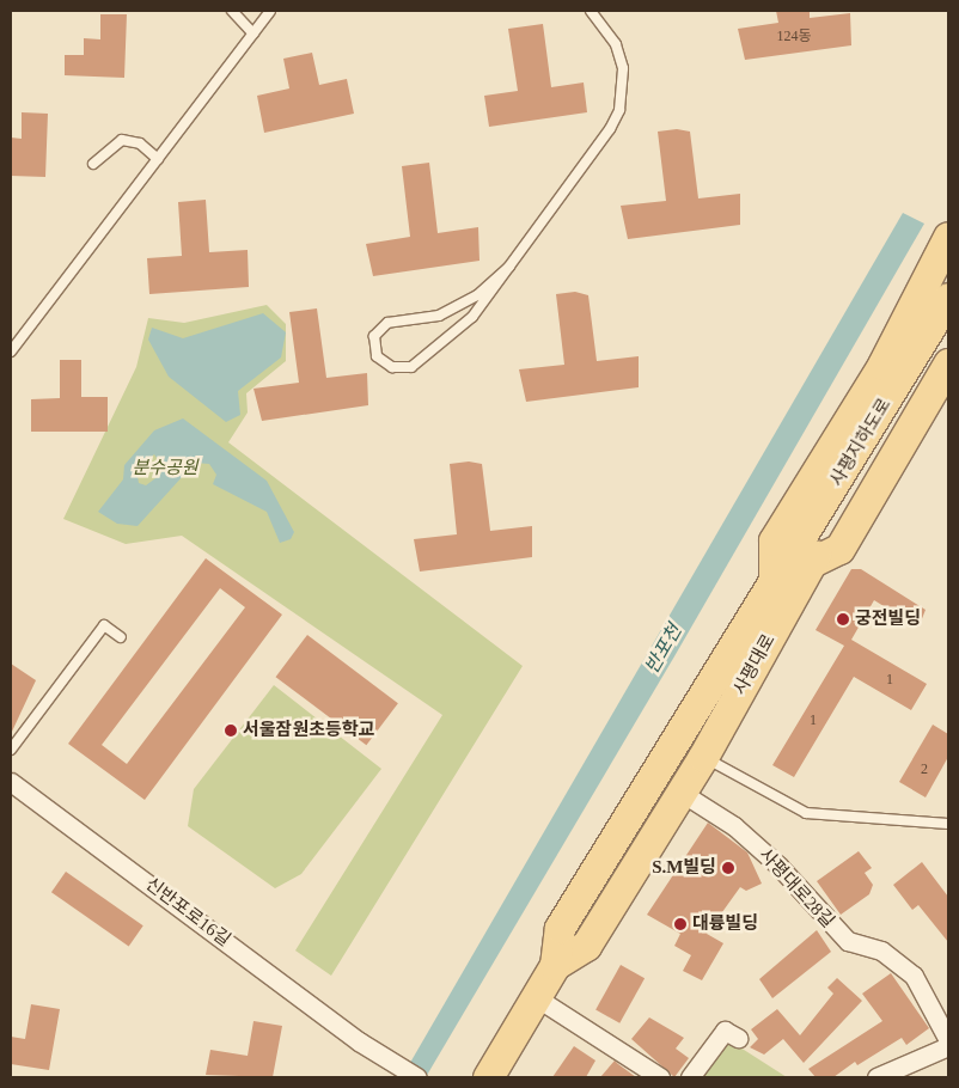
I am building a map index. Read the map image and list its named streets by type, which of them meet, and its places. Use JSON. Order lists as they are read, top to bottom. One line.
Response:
{"streets":{"main road":["사평지하도로","사평대로"],"street":["사평대로28길","신반포로16길"]},"crossings":[["사평지하도로","사평대로"],["사평대로","사평대로28길"]],"water":["반포천"],"parks":["분수공원"],"places":["궁전빌딩","서울잠원초등학교","S.M빌딩","대륭빌딩"],"house_numbers":["124동","1","1","2"]}
